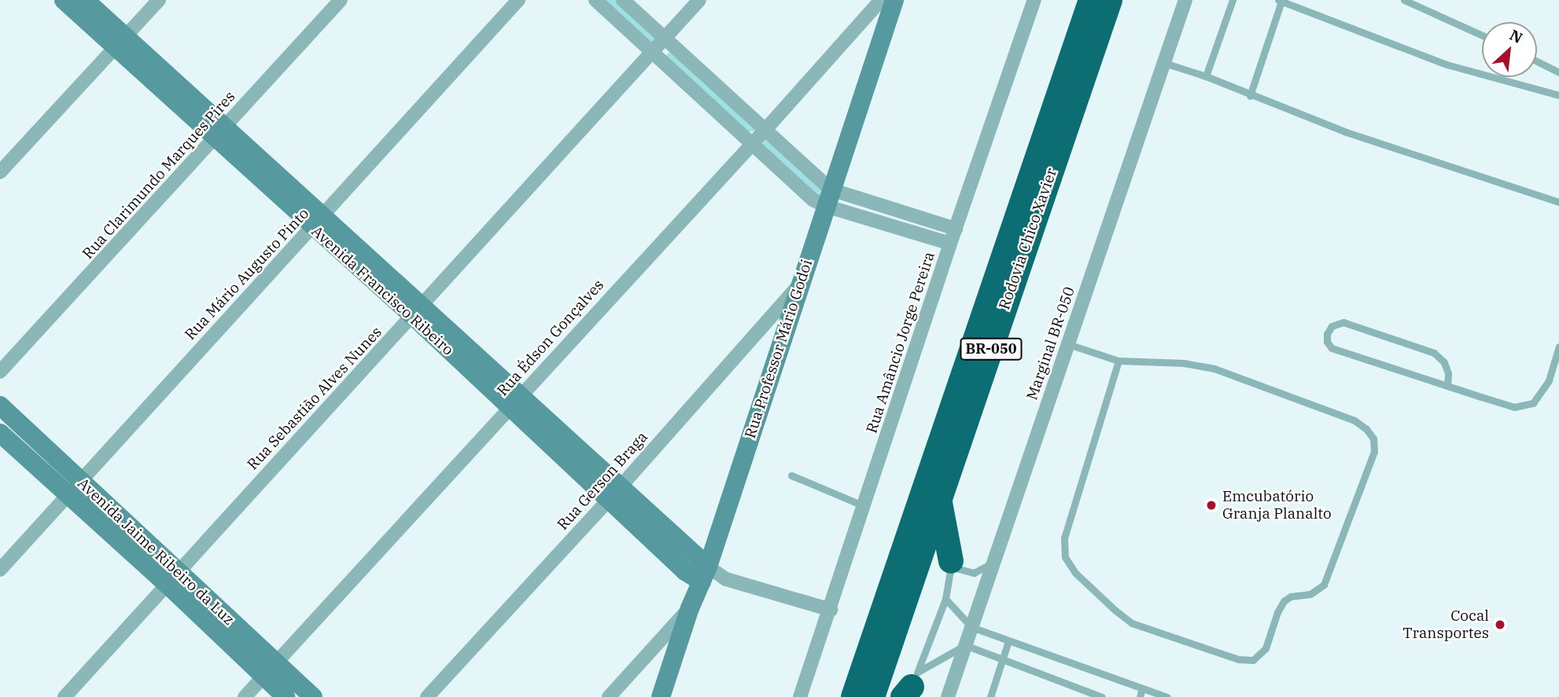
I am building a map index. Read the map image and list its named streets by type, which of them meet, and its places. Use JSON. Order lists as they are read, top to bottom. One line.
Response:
{"streets":{"highway":["Rodovia Chico Xavier","BR-050"],"street":["Rua Clarimundo Marques Pires","Rua Mário Augusto Pinto","Avenida Francisco Ribeiro","Rua Édson Gonçalves","Rua Amâncio Jorge Pereira","Marginal BR-050","Rua Professor Mário Godoi","Rua Sebastião Alves Nunes","Rua Gerson Braga","Avenida Jaime Ribeiro da Luz"]},"crossings":[["Rua Clarimundo Marques Pires","Avenida Francisco Ribeiro"],["Rua Mário Augusto Pinto","Avenida Francisco Ribeiro"],["Rua Mário Augusto Pinto","Avenida Jaime Ribeiro da Luz"],["Avenida Francisco Ribeiro","Rua Édson Gonçalves"],["Avenida Francisco Ribeiro","Rua Professor Mário Godoi"],["Avenida Francisco Ribeiro","Rua Sebastião Alves Nunes"],["Avenida Francisco Ribeiro","Rua Gerson Braga"],["Rua Édson Gonçalves","Avenida Jaime Ribeiro da Luz"],["Rua Professor Mário Godoi","Rua Gerson Braga"],["Rua Sebastião Alves Nunes","Avenida Jaime Ribeiro da Luz"]],"places":["Emcubatório Granja Planalto","Cocal Transportes"],"north":"top right"}
